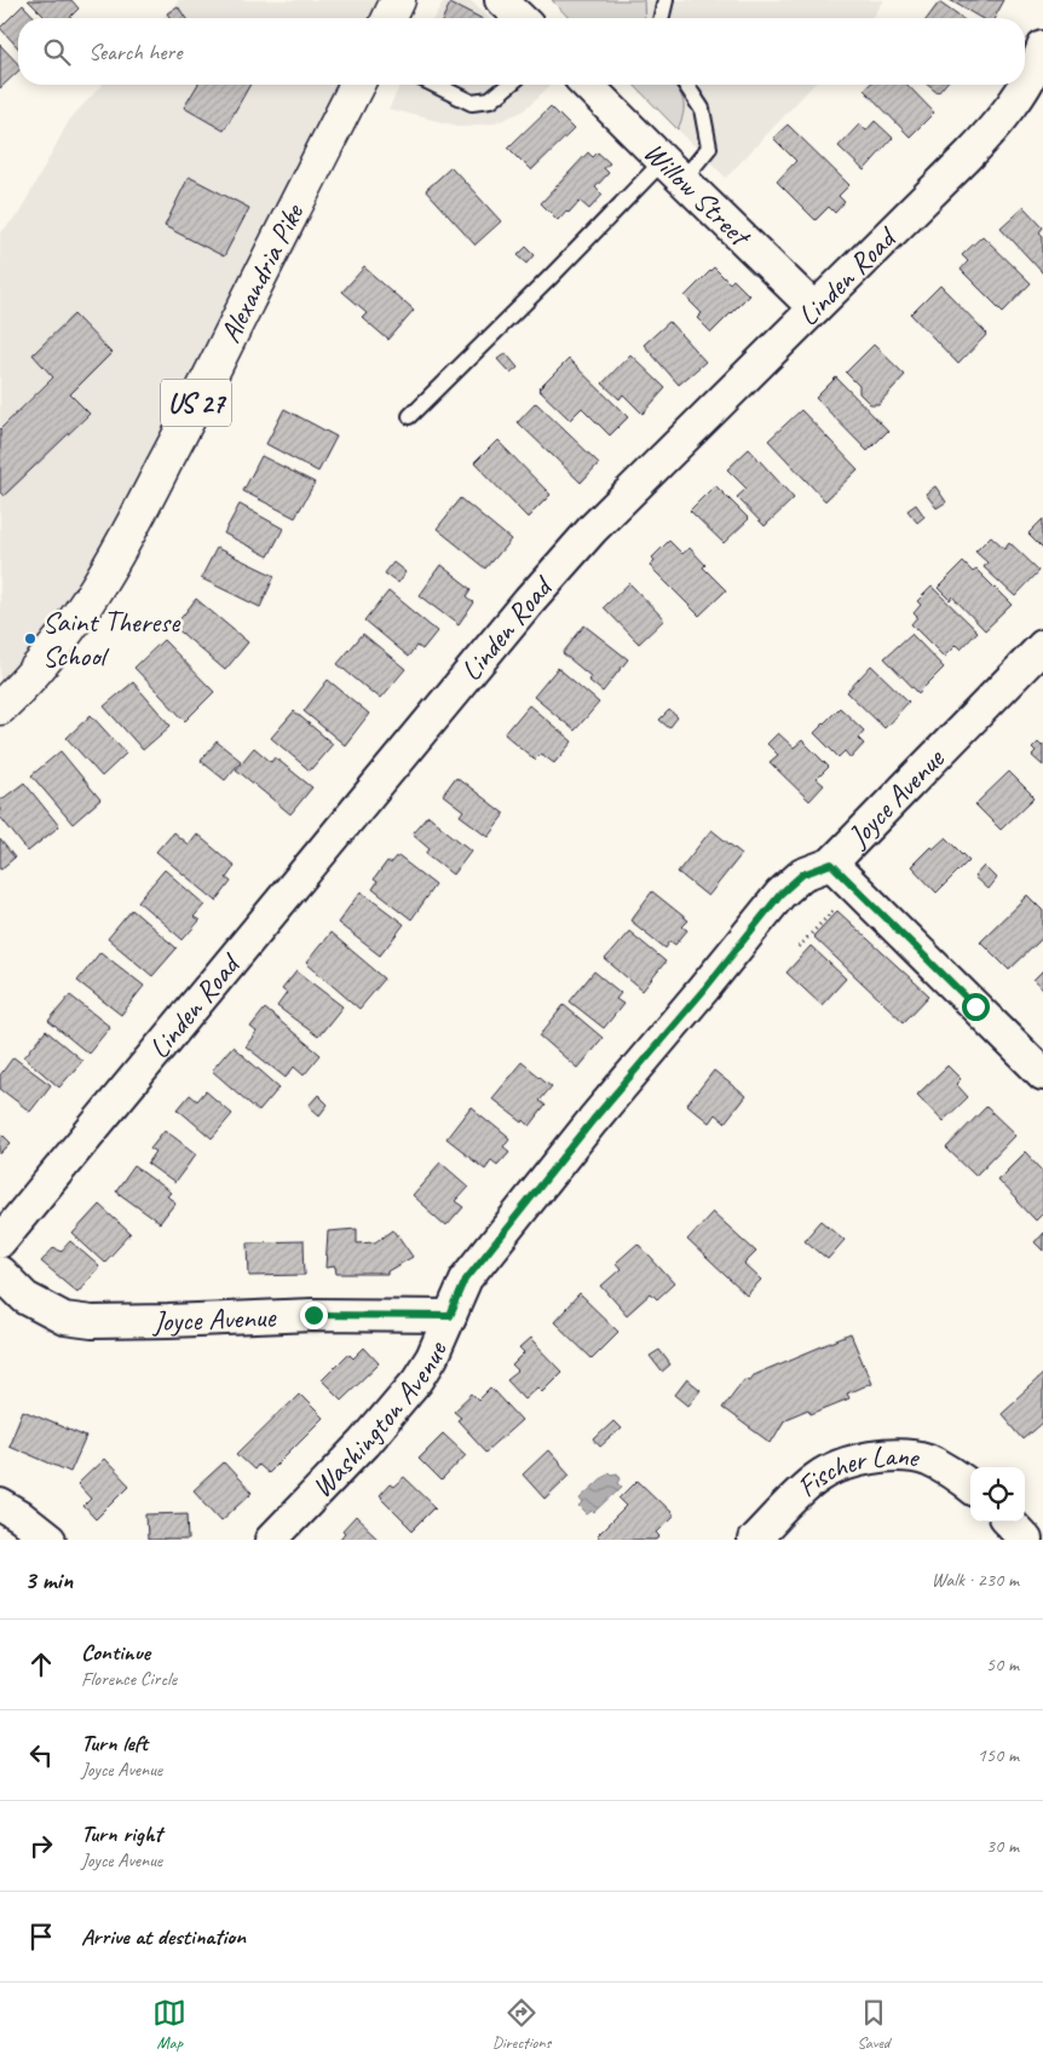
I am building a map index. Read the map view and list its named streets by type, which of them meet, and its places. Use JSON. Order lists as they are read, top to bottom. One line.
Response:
{"streets":{"main road":["Alexandria Pike","US 27"],"street":["Willow Street","Linden Road","Joyce Avenue","Washington Avenue","Fischer Lane"]},"crossings":[["Willow Street","Linden Road"],["Joyce Avenue","Washington Avenue"]],"places":["Saint Therese School"],"page":{"search":"Search here","heading":["3 min","Walk · 230 m"],"list":[["Continue","Florence Circle","50 m"],["Turn left","Joyce Avenue","150 m"],["Turn right","Joyce Avenue","30 m"],"Arrive at destination"],"nav":["Map","Directions","Saved"]}}
